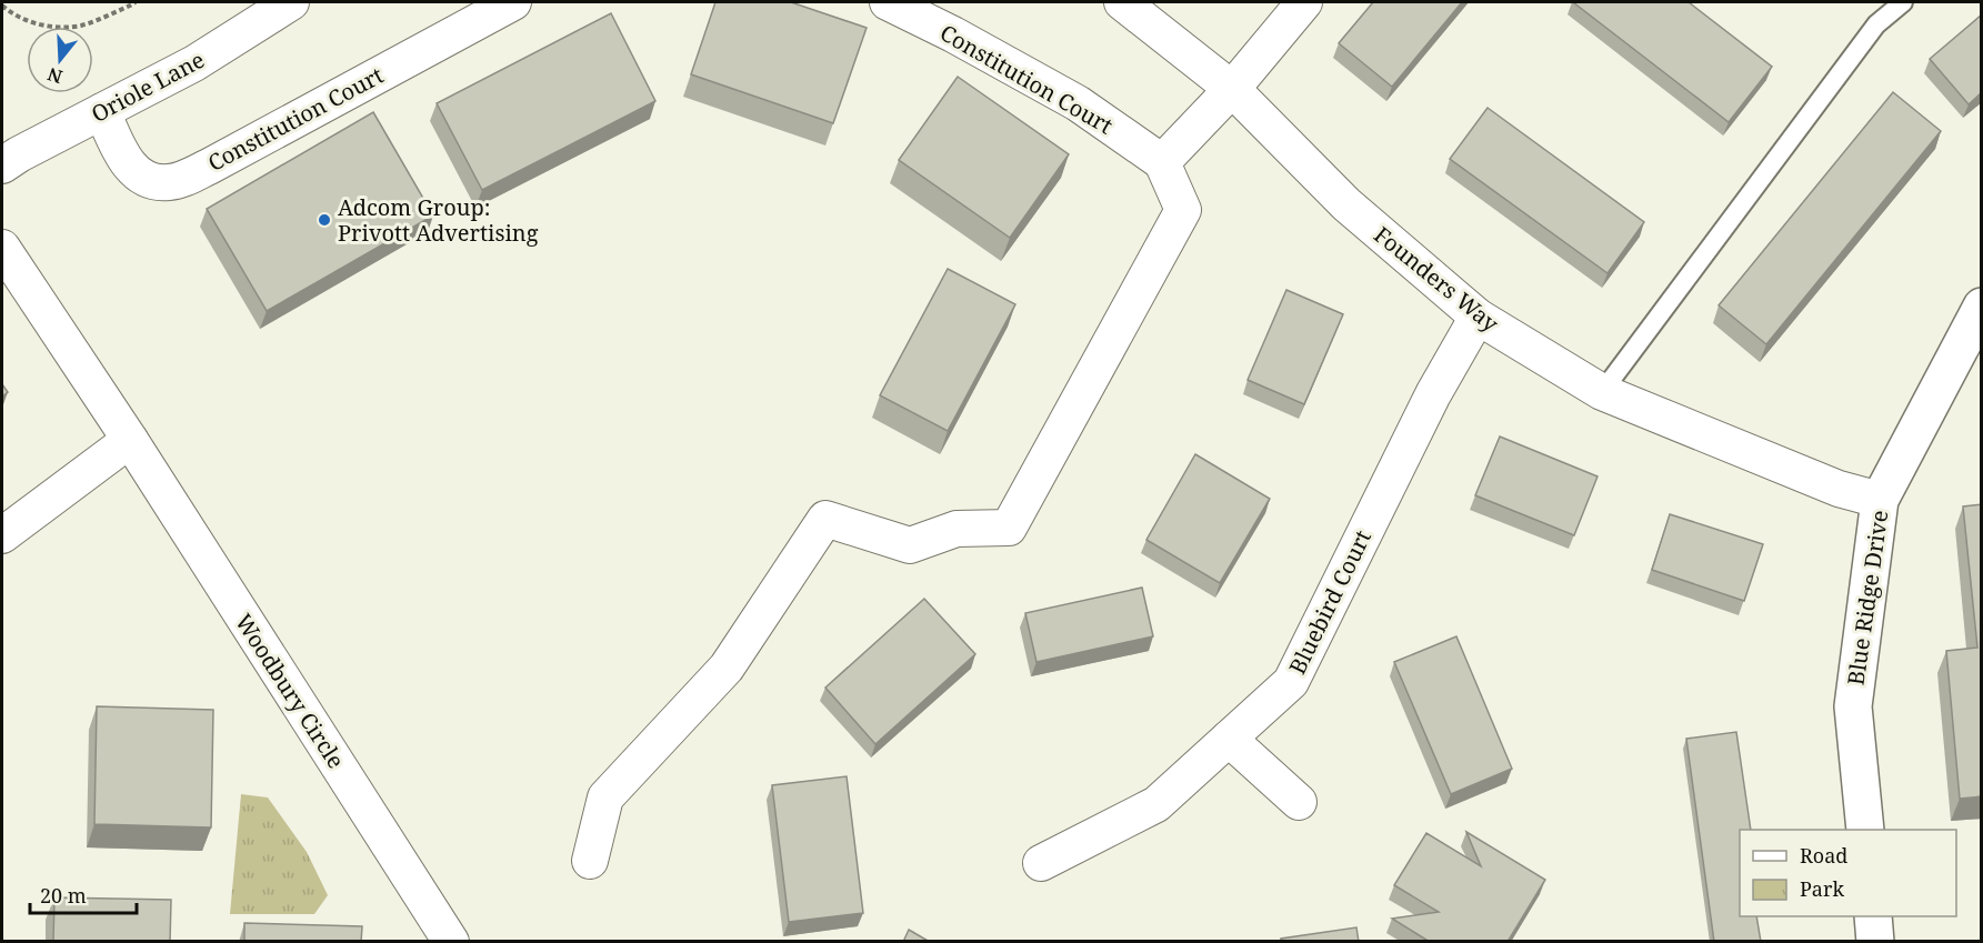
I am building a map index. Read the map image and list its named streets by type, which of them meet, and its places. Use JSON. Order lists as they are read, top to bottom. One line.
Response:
{"streets":{"street":["Constitution Court","Oriole Lane","Founders Way","Blue Ridge Drive","Bluebird Court","Woodbury Circle"]},"crossings":[["Constitution Court","Oriole Lane"],["Founders Way","Blue Ridge Drive"],["Founders Way","Bluebird Court"]],"places":["Adcom Group: Privott Advertising"],"legend":["Road","Park"],"scale_bar":"20 m","north":"bottom"}
